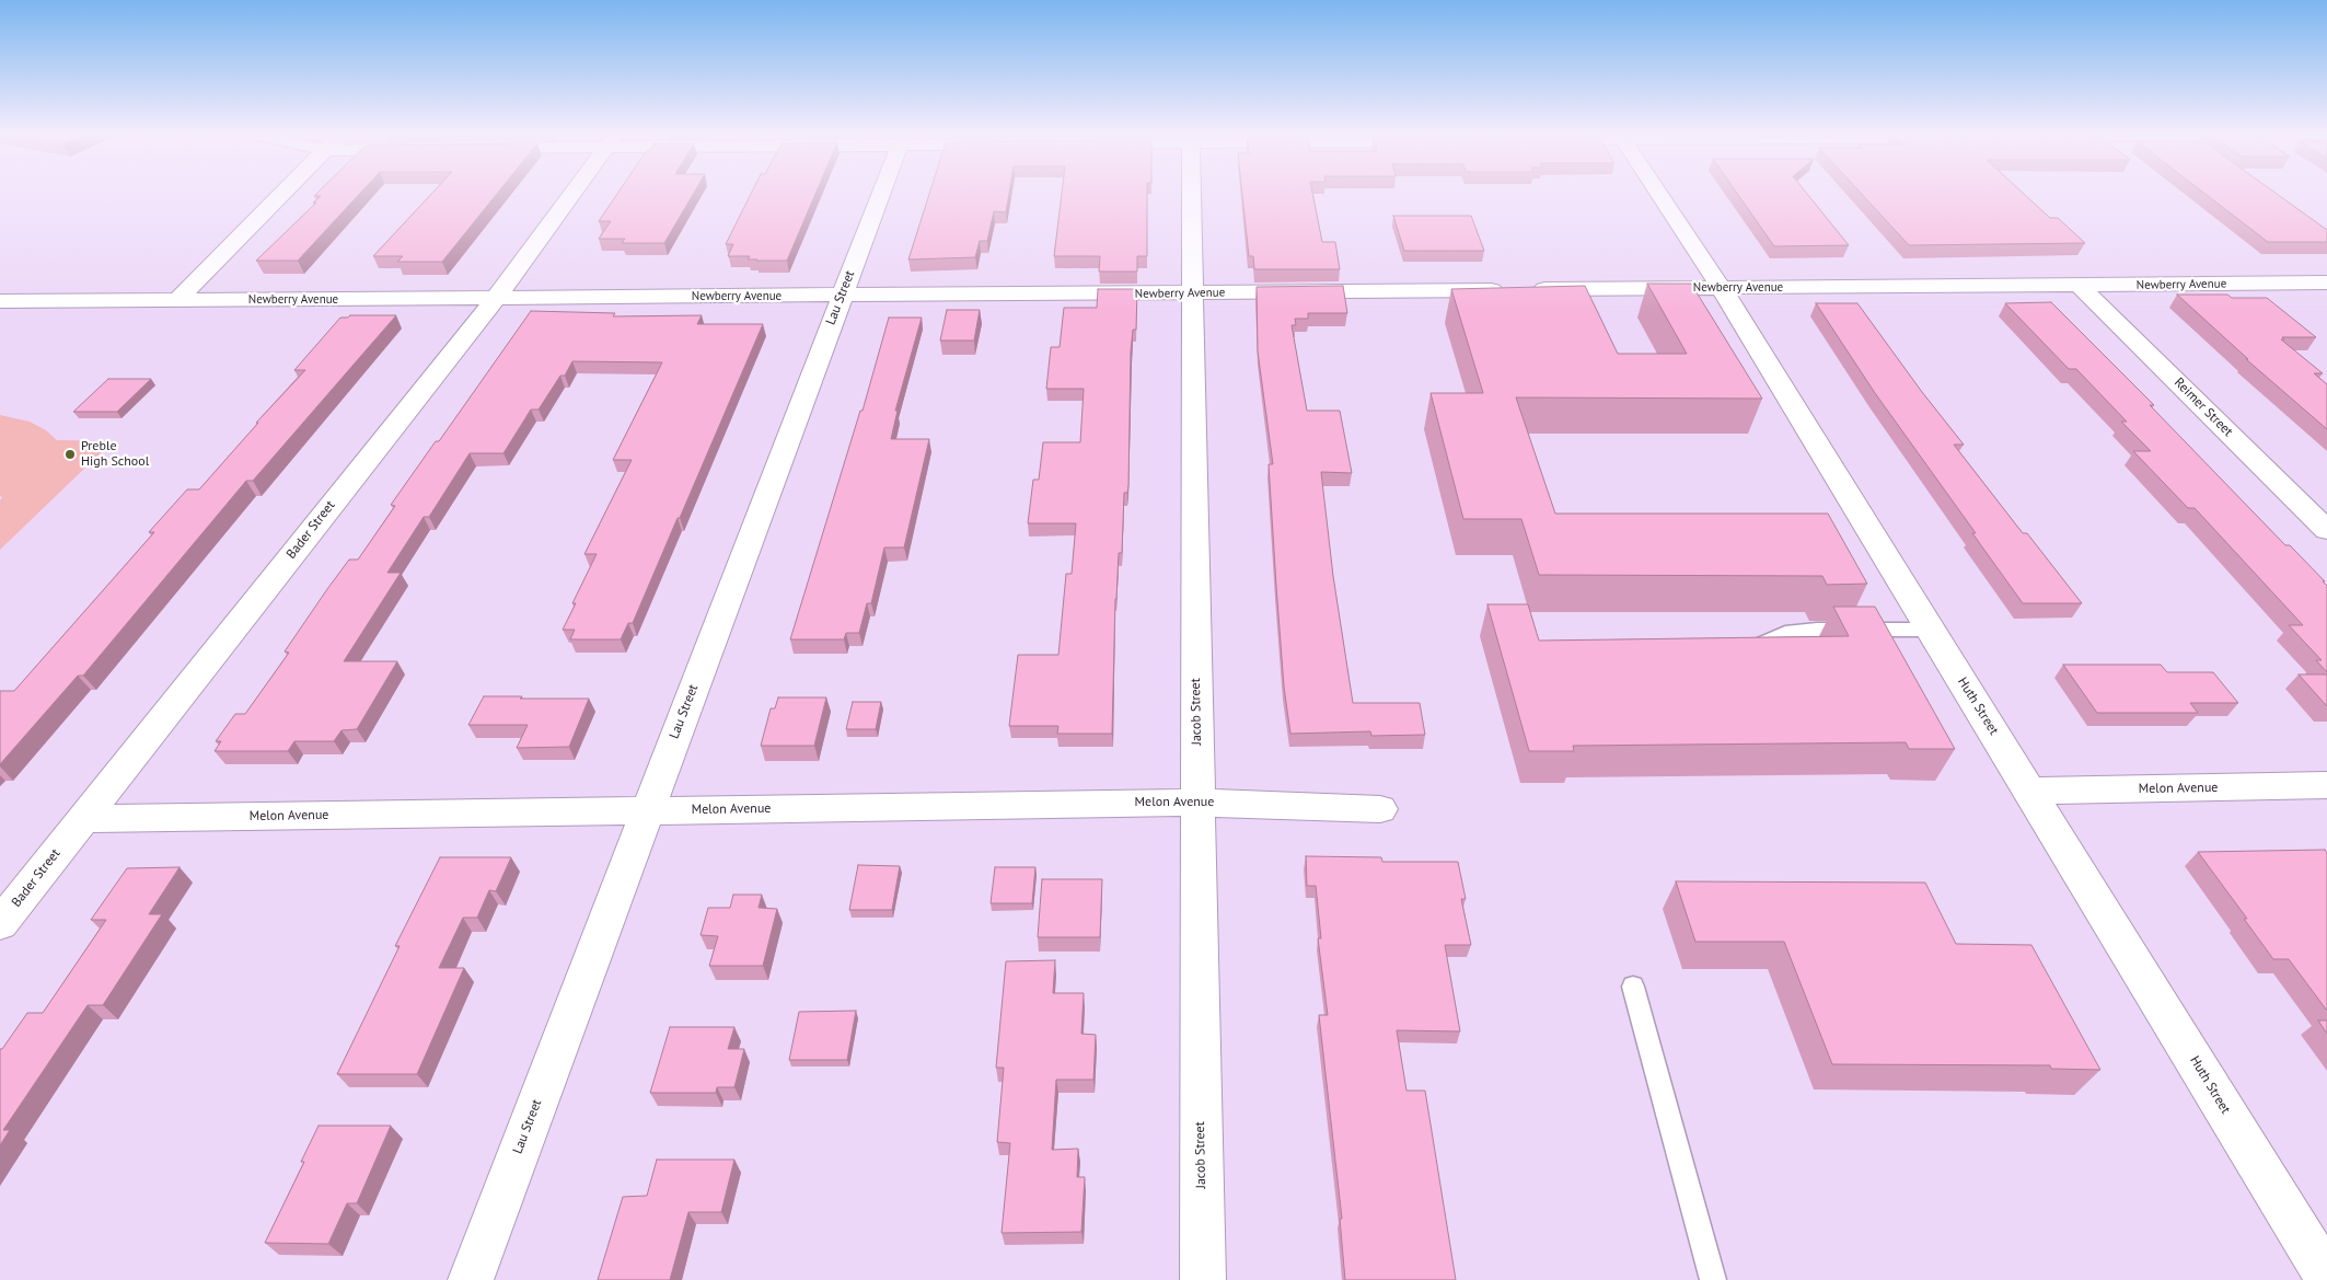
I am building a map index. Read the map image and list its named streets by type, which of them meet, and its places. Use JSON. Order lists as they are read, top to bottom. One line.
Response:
{"streets":{"street":["Newberry Avenue","Lau Street","Reimer Street","Bader Street","Huth Street","Jacob Street","Melon Avenue"]},"crossings":[["Newberry Avenue","Lau Street"],["Newberry Avenue","Reimer Street"],["Newberry Avenue","Bader Street"],["Newberry Avenue","Huth Street"],["Newberry Avenue","Jacob Street"],["Lau Street","Melon Avenue"],["Bader Street","Melon Avenue"],["Huth Street","Melon Avenue"],["Jacob Street","Melon Avenue"]],"places":["Preble High School"]}
